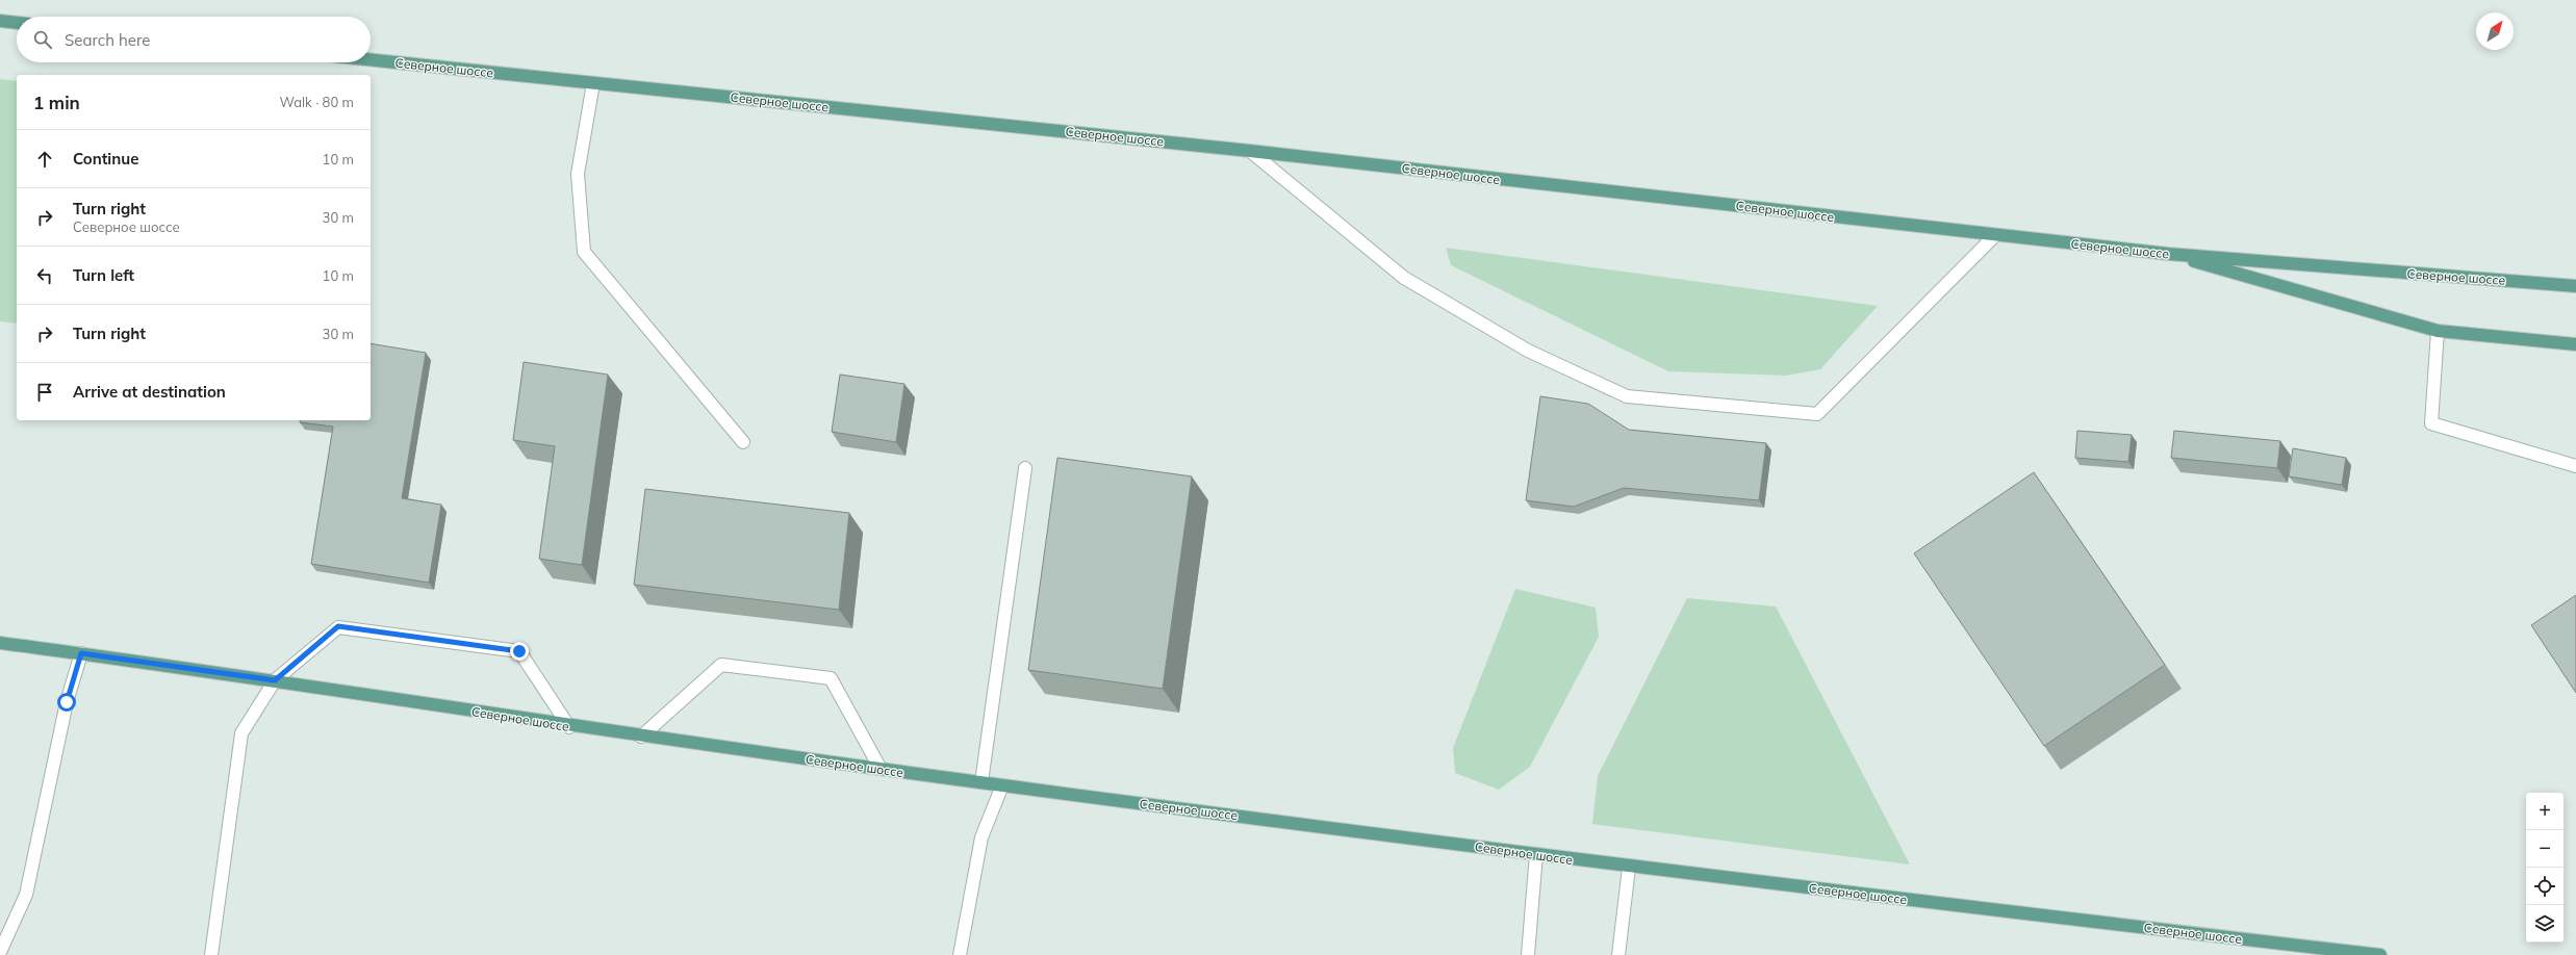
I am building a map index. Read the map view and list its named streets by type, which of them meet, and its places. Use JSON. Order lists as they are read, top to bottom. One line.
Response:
{"streets":{"main road":["Северное шоссе"]},"north":"top right","page":{"search":"Search here","heading":["1 min","Walk · 80 m"],"list":[["Continue","10 m"],["Turn right","Северное шоссе","30 m"],["Turn left","10 m"],["Turn right","30 m"],"Arrive at destination"],"map_buttons":["+","−"]}}
